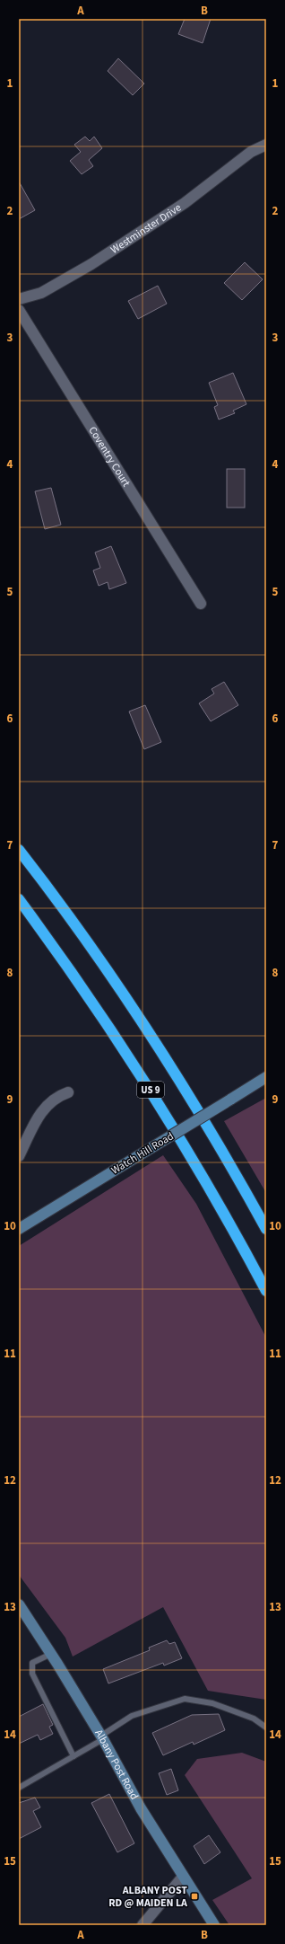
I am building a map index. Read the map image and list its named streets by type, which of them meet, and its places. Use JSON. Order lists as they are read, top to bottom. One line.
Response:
{"streets":{"highway":["US 9"],"main road":["Watch Hill Road","Albany Post Road"],"street":["Westminster Drive","Coventry Court"]},"places":{"transit":["ALBANY POST RD @ MAIDEN LA"]},"grid":{"columns":["A","B"],"rows":["1","2","3","4","5","6","7","8","9","10","11","12","13","14","15"]}}
